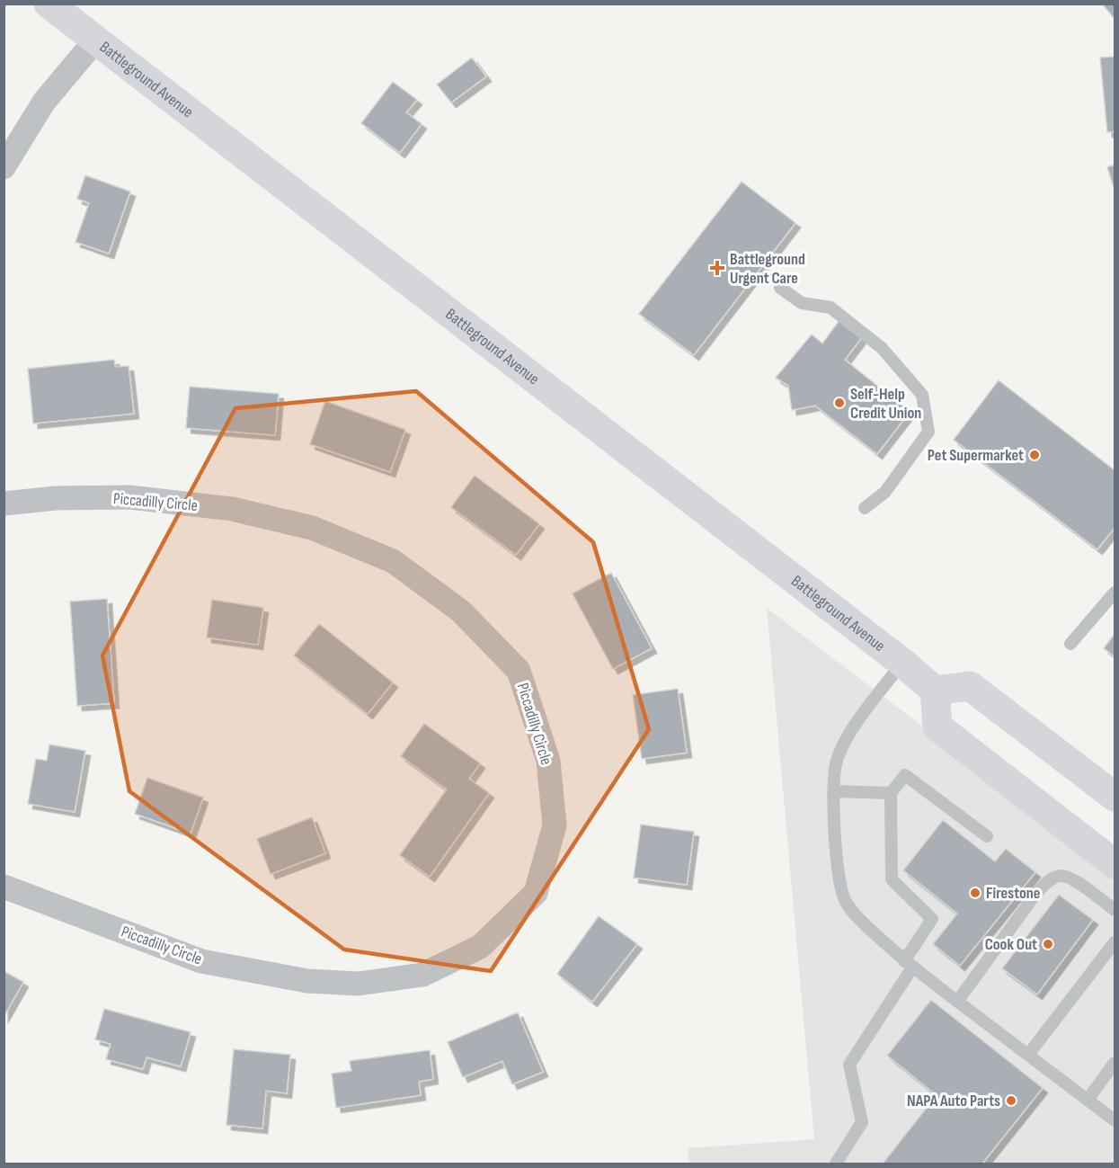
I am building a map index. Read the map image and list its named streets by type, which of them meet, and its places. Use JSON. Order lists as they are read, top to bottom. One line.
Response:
{"streets":{"main road":["Battleground Avenue"],"street":["Piccadilly Circle"]},"places":{"health":["Battleground Urgent Care"],"other":["Self-Help Credit Union","Pet Supermarket","Firestone","Cook Out","NAPA Auto Parts"]}}
